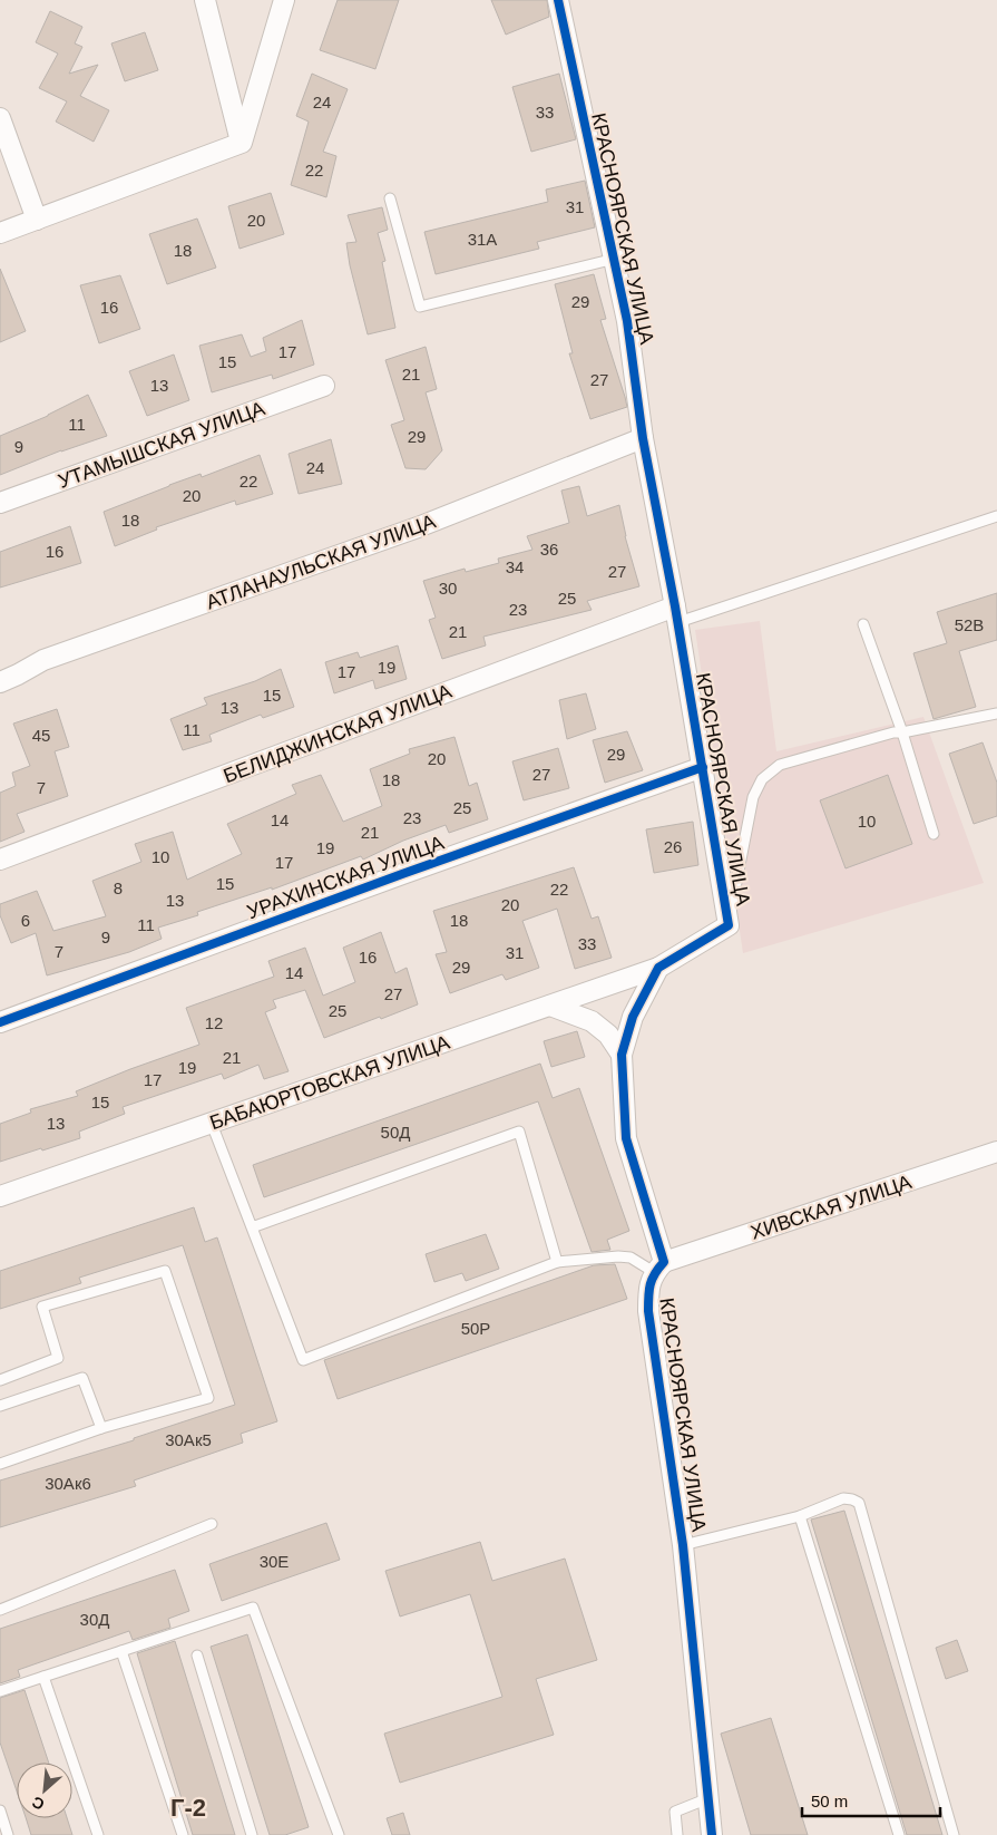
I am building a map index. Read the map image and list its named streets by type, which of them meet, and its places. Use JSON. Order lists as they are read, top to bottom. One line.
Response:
{"streets":{"street":["КРАСНОЯРСКАЯ УЛИЦА","УТАМЫШСКАЯ УЛИЦА","АТЛАНАУЛЬСКАЯ УЛИЦА","БЕЛИДЖИНСКАЯ УЛИЦА","УРАХИНСКАЯ УЛИЦА","БАБАЮРТОВСКАЯ УЛИЦА","ХИВСКАЯ УЛИЦА"]},"crossings":[["КРАСНОЯРСКАЯ УЛИЦА","АТЛАНАУЛЬСКАЯ УЛИЦА"],["КРАСНОЯРСКАЯ УЛИЦА","БЕЛИДЖИНСКАЯ УЛИЦА"],["КРАСНОЯРСКАЯ УЛИЦА","УРАХИНСКАЯ УЛИЦА"],["КРАСНОЯРСКАЯ УЛИЦА","БАБАЮРТОВСКАЯ УЛИЦА"],["КРАСНОЯРСКАЯ УЛИЦА","ХИВСКАЯ УЛИЦА"]],"districts":["Г-2"],"house_numbers":["24","33","22","31","20","31А","18","29","16","17","15","21","27","13","11","29","9","24","22","20","18","36","16","34","27","30","25","23","52В","21","19","17","15","13","11","45","29","20","27","18","7","25","23","14","10","21","26","19","10","17","15","8","22","13","20","6","18","11","9","33","7","31","16","29","14","27","25","12","21","19","17","15","13","50Д","50Р","30Ак5","30Ак6","30Е","30Д"],"scale_bar":"50 m","north":"bottom left"}
